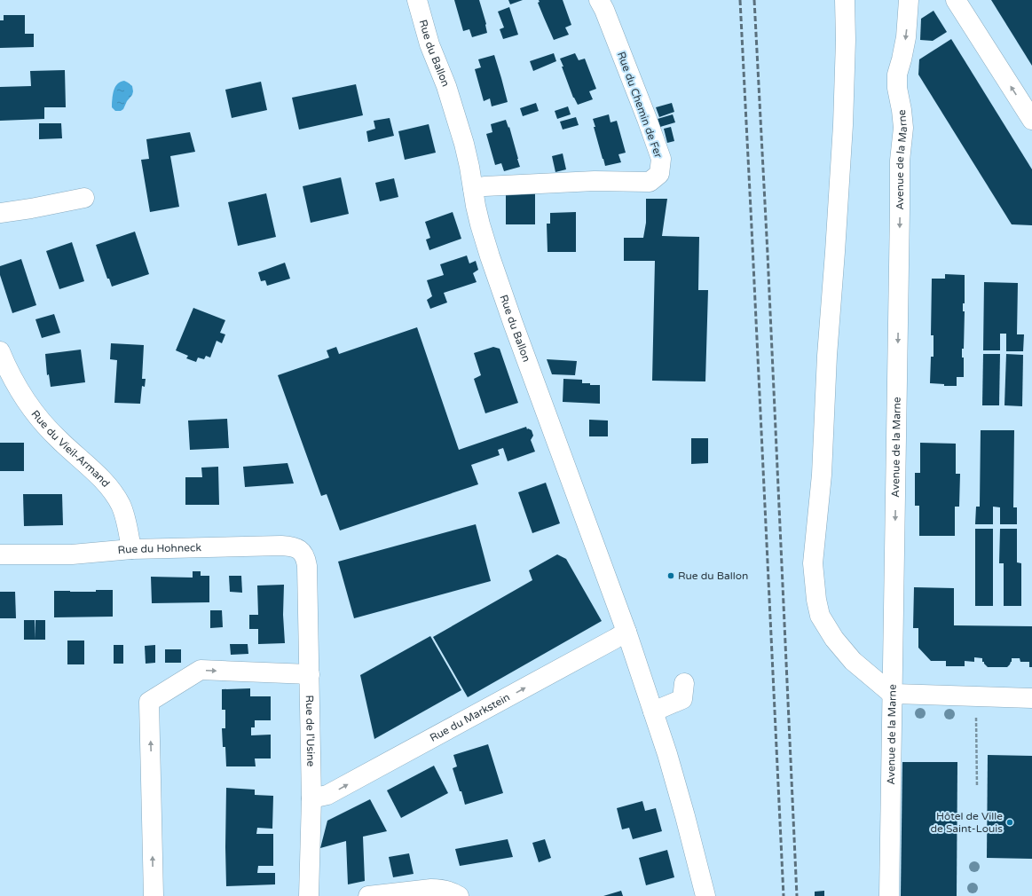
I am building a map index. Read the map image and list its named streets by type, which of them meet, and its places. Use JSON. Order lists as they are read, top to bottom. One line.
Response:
{"streets":{"street":["Rue du Ballon","Rue du Chemin de Fer","Avenue de la Marne","Rue du Vieil-Armand","Rue du Hohneck","Rue du Markstein","Rue de l'Usine"]},"crossings":[["Rue du Ballon","Rue du Chemin de Fer"],["Rue du Ballon","Rue du Markstein"],["Rue du Vieil-Armand","Rue du Hohneck"],["Rue du Hohneck","Rue de l'Usine"],["Rue du Markstein","Rue de l'Usine"]],"one_way":["Rue du Markstein"],"places":["Rue du Ballon","Hôtel de Ville de Saint-Louis"]}
